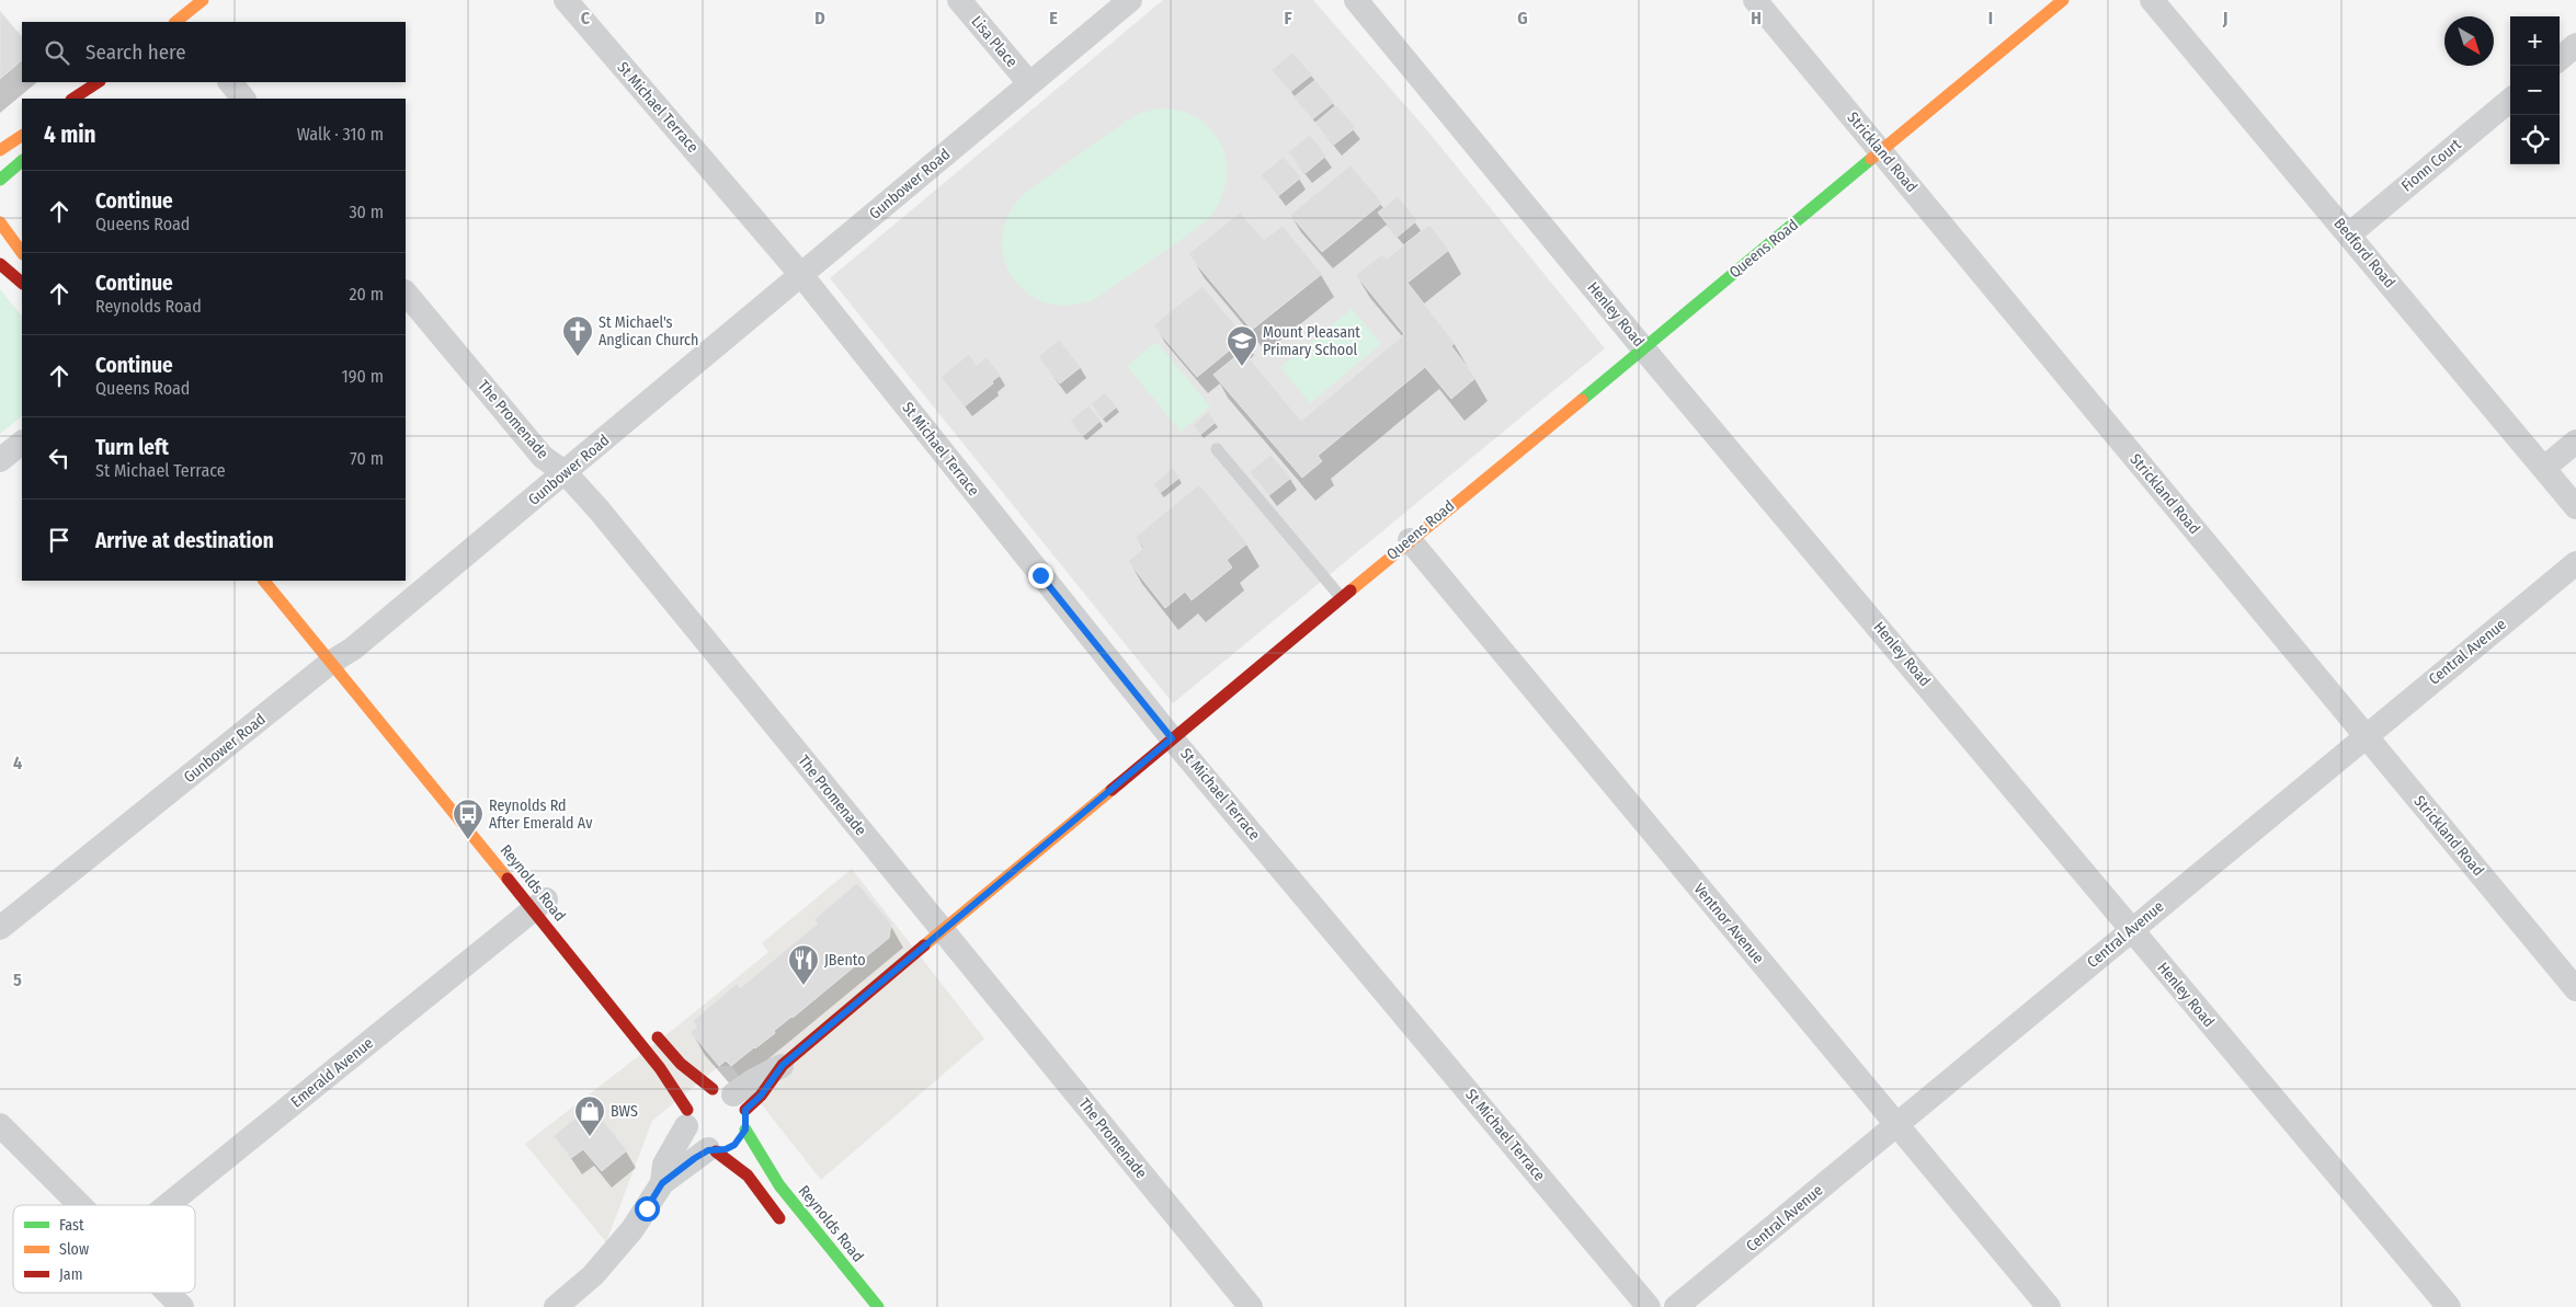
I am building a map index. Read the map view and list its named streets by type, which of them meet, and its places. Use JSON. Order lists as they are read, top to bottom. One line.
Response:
{"streets":{"street":["Lisa Place","St Michael Terrace","Strickland Road","Fionn Court","Gunbower Road","Queens Road","Bedford Road","Henley Road","The Promenade","Central Avenue","Reynolds Road","Ventnor Avenue","Emerald Avenue"]},"crossings":[["Lisa Place","Gunbower Road"],["St Michael Terrace","Gunbower Road"],["St Michael Terrace","Queens Road"],["Strickland Road","Queens Road"],["Strickland Road","Central Avenue"],["Fionn Court","Bedford Road"],["Gunbower Road","The Promenade"],["Gunbower Road","Reynolds Road"],["Queens Road","Henley Road"],["Queens Road","The Promenade"],["Queens Road","Reynolds Road"],["Queens Road","Ventnor Avenue"],["Henley Road","Central Avenue"],["Central Avenue","Ventnor Avenue"],["Reynolds Road","Emerald Avenue"]],"places":{"church":["St Michael's Anglican Church"],"school or university":["Mount Pleasant Primary School"],"bus stop":["Reynolds Rd After Emerald Av"],"restaurant":["JBento"],"shop":["BWS"]},"legend":["Fast","Slow","Jam"],"north":"bottom right","page":{"map_buttons":["+","−"],"search":"Search here","heading":["4 min","Walk · 310 m"],"list":[["Continue","Queens Road","30 m"],["Continue","Reynolds Road","20 m"],["Continue","Queens Road","190 m"],["Turn left","St Michael Terrace","70 m"],"Arrive at destination"]},"grid":{"columns":["C","D","E","F","G","H","I","J"],"rows":["4","5"]}}
